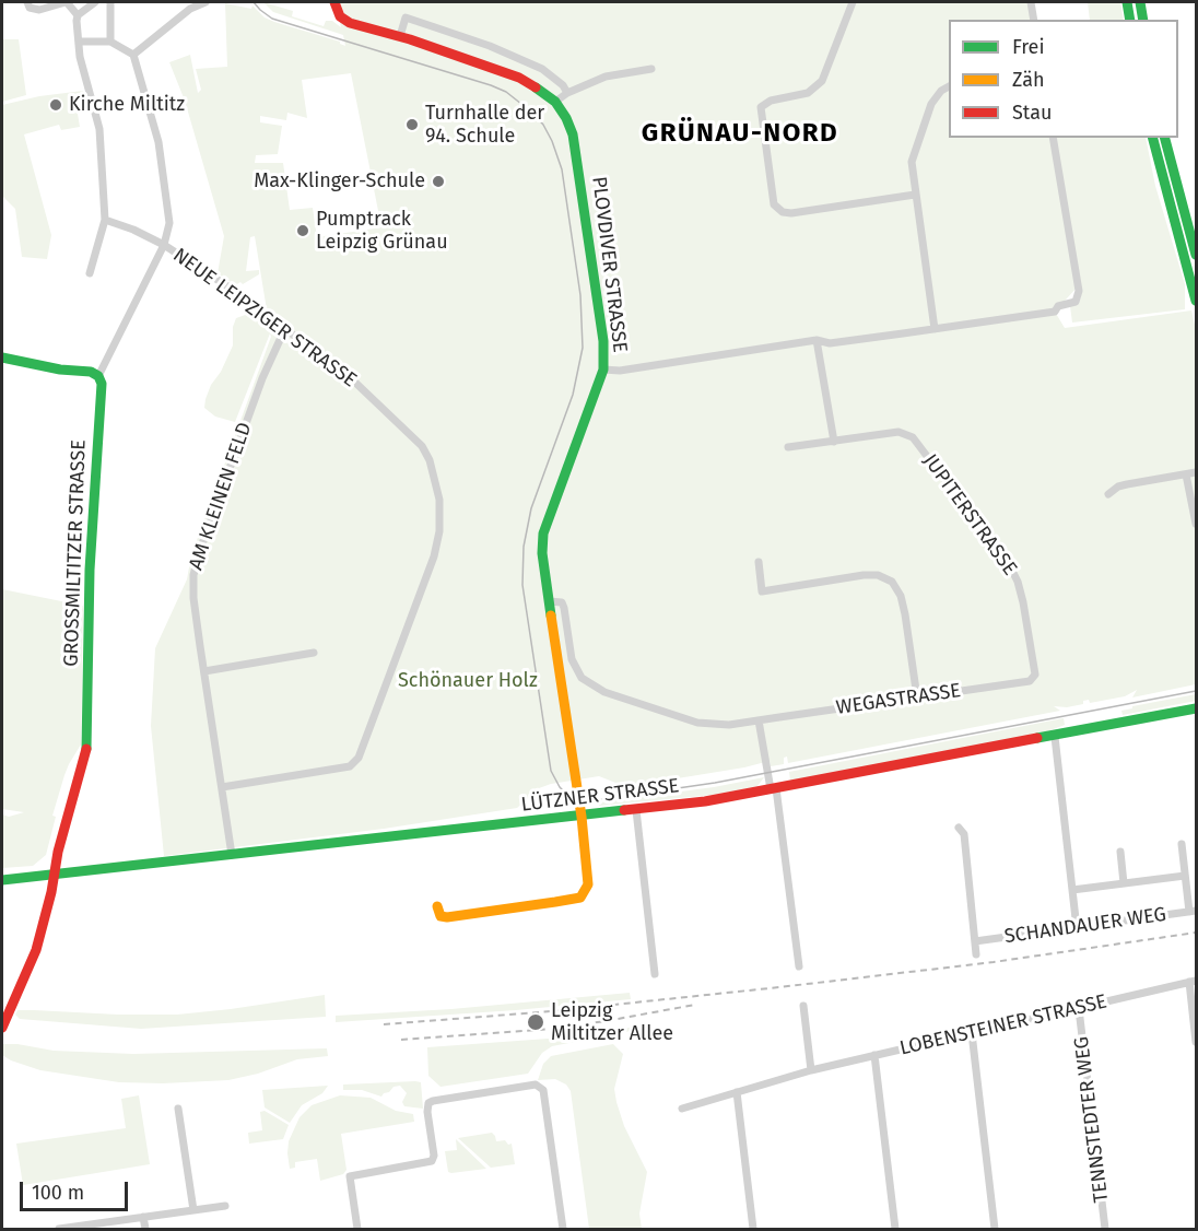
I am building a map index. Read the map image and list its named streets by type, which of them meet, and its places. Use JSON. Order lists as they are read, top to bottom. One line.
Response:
{"streets":{"street":["PLOVDIVER STRASSE","NEUE LEIPZIGER STRASSE","AM KLEINEN FELD","JUPITERSTRASSE","GROSSMILTITZER STRASSE","WEGASTRASSE","LÜTZNER STRASSE","SCHANDAUER WEG","LOBENSTEINER STRASSE","TENNSTEDTER WEG"]},"crossings":[["PLOVDIVER STRASSE","WEGASTRASSE"],["PLOVDIVER STRASSE","LÜTZNER STRASSE"],["NEUE LEIPZIGER STRASSE","AM KLEINEN FELD"],["NEUE LEIPZIGER STRASSE","GROSSMILTITZER STRASSE"],["AM KLEINEN FELD","LÜTZNER STRASSE"],["JUPITERSTRASSE","WEGASTRASSE"],["GROSSMILTITZER STRASSE","LÜTZNER STRASSE"],["LOBENSTEINER STRASSE","TENNSTEDTER WEG"]],"districts":["GRÜNAU-NORD"],"parks":["Schönauer Holz"],"places":["Kirche Miltitz","Turnhalle der 94. Schule","Max-Klinger-Schule","Pumptrack Leipzig Grünau","Leipzig Miltitzer Allee"],"legend":["Frei","Zäh","Stau"],"scale_bar":"100 m"}
